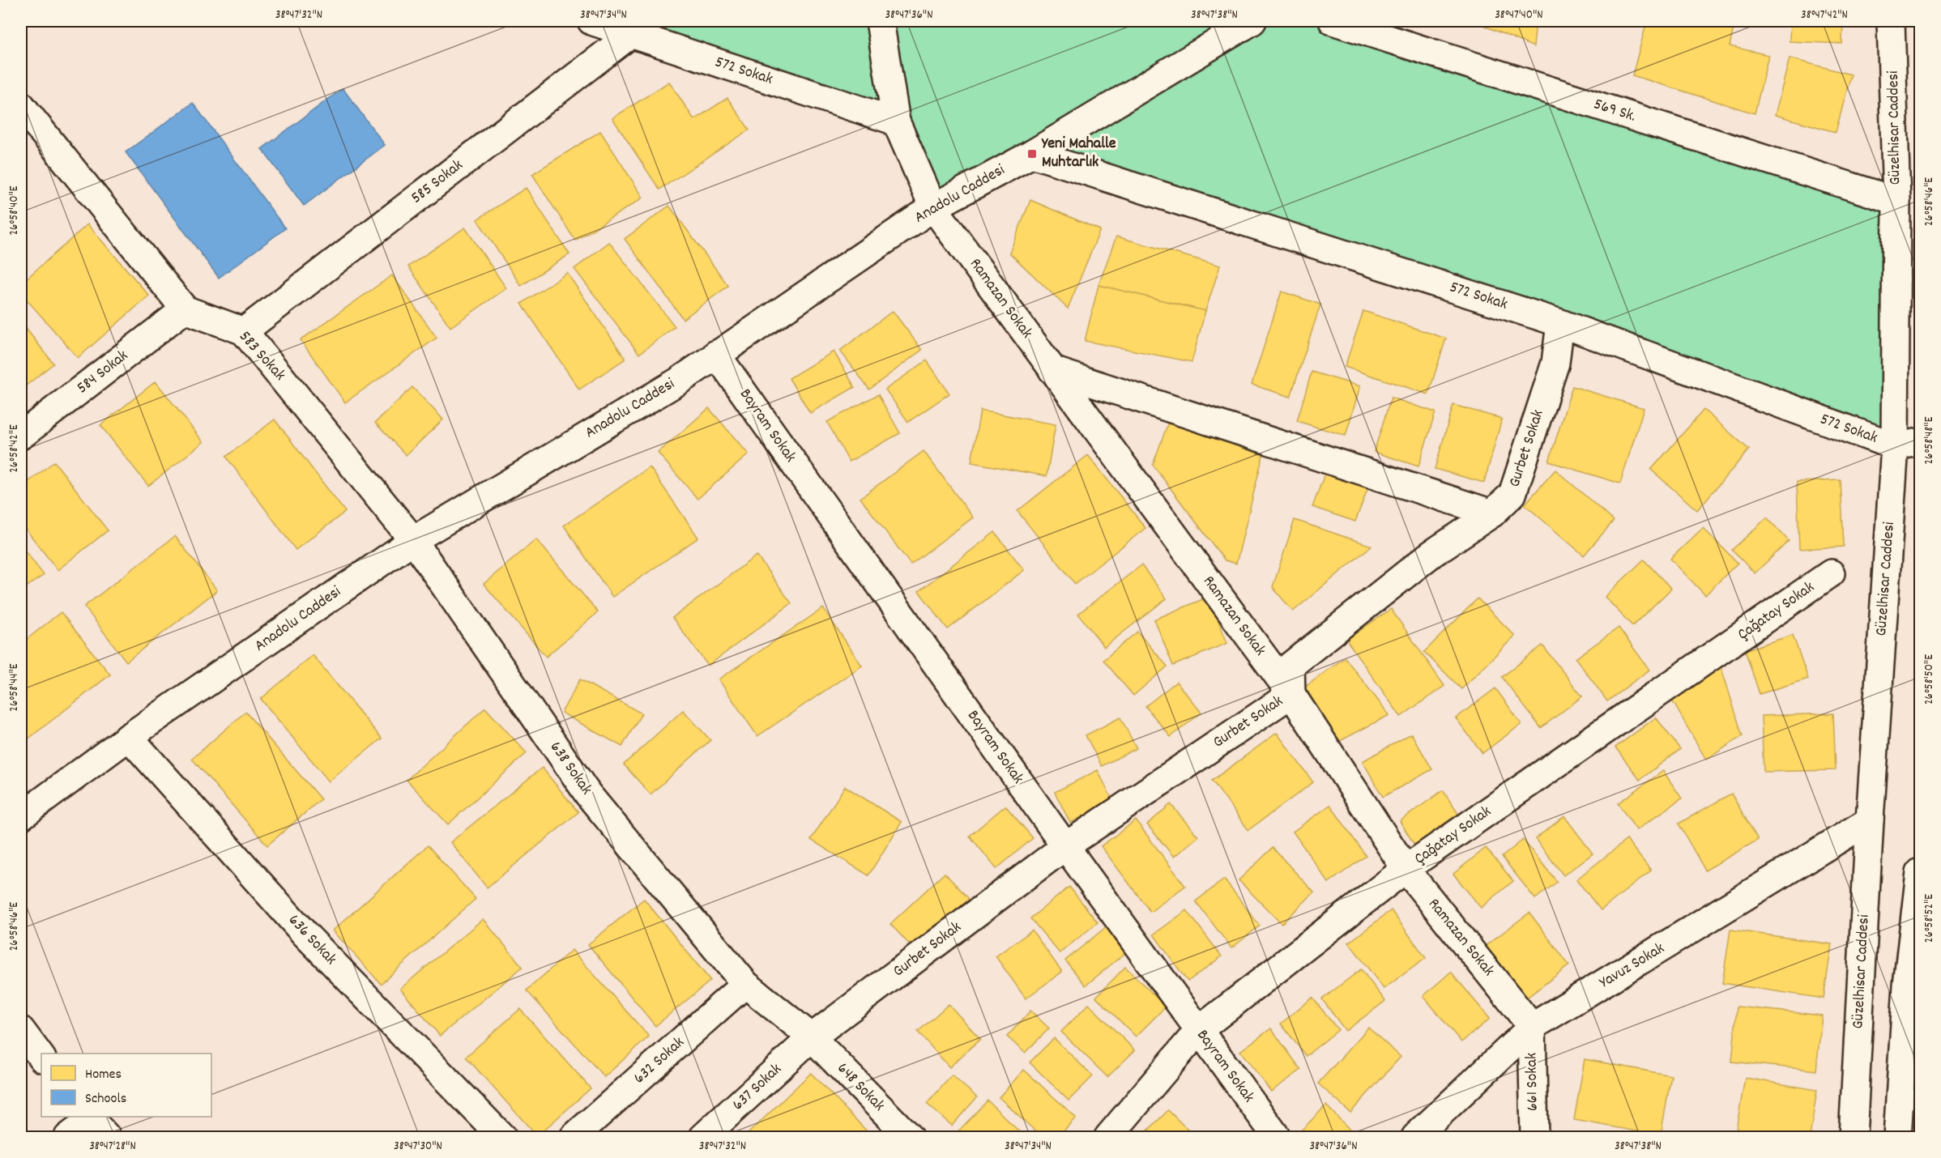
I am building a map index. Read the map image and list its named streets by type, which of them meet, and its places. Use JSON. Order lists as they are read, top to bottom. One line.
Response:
{"streets":{"street":["572 Sokak","569 Sk.","Güzelhisar Caddesi","585 Sokak","Anadolu Caddesi","Ramazan Sokak","583 Sokak","584 Sokak","Bayram Sokak","Gurbet Sokak","Çağatay Sokak","638 Sokak","636 Sokak","Yavuz Sokak","632 Sokak","661 Sokak","637 Sokak","648 Sokak"]},"crossings":[["572 Sokak","Güzelhisar Caddesi"],["572 Sokak","585 Sokak"],["572 Sokak","Anadolu Caddesi"],["572 Sokak","Ramazan Sokak"],["572 Sokak","Gurbet Sokak"],["569 Sk.","Güzelhisar Caddesi"],["Güzelhisar Caddesi","Yavuz Sokak"],["585 Sokak","583 Sokak"],["Anadolu Caddesi","Ramazan Sokak"],["Anadolu Caddesi","583 Sokak"],["Anadolu Caddesi","Bayram Sokak"],["Anadolu Caddesi","638 Sokak"],["Anadolu Caddesi","636 Sokak"],["Ramazan Sokak","Gurbet Sokak"],["Ramazan Sokak","Çağatay Sokak"],["Ramazan Sokak","Yavuz Sokak"],["Ramazan Sokak","661 Sokak"],["583 Sokak","584 Sokak"],["583 Sokak","638 Sokak"],["Bayram Sokak","Gurbet Sokak"],["Bayram Sokak","Çağatay Sokak"],["Gurbet Sokak","638 Sokak"],["Gurbet Sokak","637 Sokak"],["Gurbet Sokak","648 Sokak"],["638 Sokak","632 Sokak"],["638 Sokak","637 Sokak"],["638 Sokak","648 Sokak"],["Yavuz Sokak","661 Sokak"],["637 Sokak","648 Sokak"]],"places":{"transit":["Yeni Mahalle Muhtarlık"]},"legend":["Homes","Schools"],"coordinates":["38°47'32\"N","38°47'34\"N","38°47'36\"N","38°47'38\"N","38°47'40\"N","38°47'42\"N","26°58'46\"E","26°58'40\"E","26°58'48\"E","26°58'42\"E","26°58'50\"E","26°58'44\"E","26°58'52\"E","38°47'28\"N","38°47'30\"N"]}
